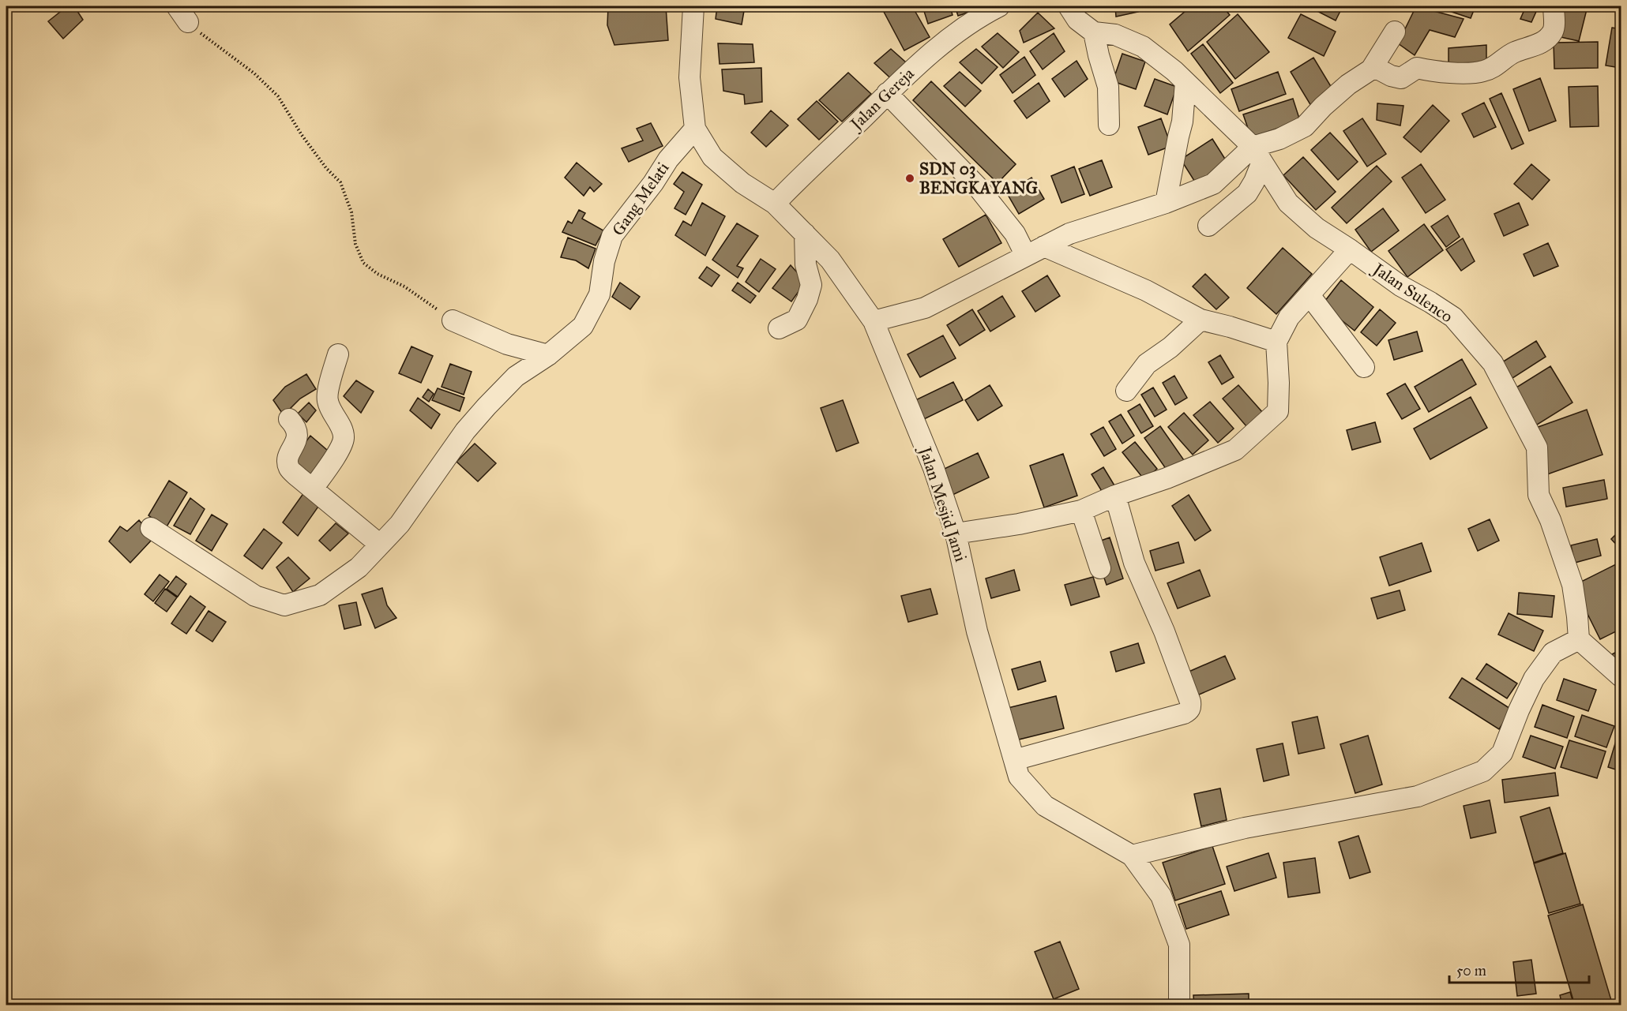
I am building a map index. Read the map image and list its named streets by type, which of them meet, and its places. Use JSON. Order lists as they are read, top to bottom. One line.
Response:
{"streets":{"street":["Jalan Gereja","Gang Melati","Jalan Sulenco","Jalan Mesjid Jami"]},"crossings":[["Jalan Gereja","Jalan Mesjid Jami"],["Gang Melati","Jalan Mesjid Jami"]],"places":["SDN 03 BENGKAYANG"],"scale_bar":"50 m"}
